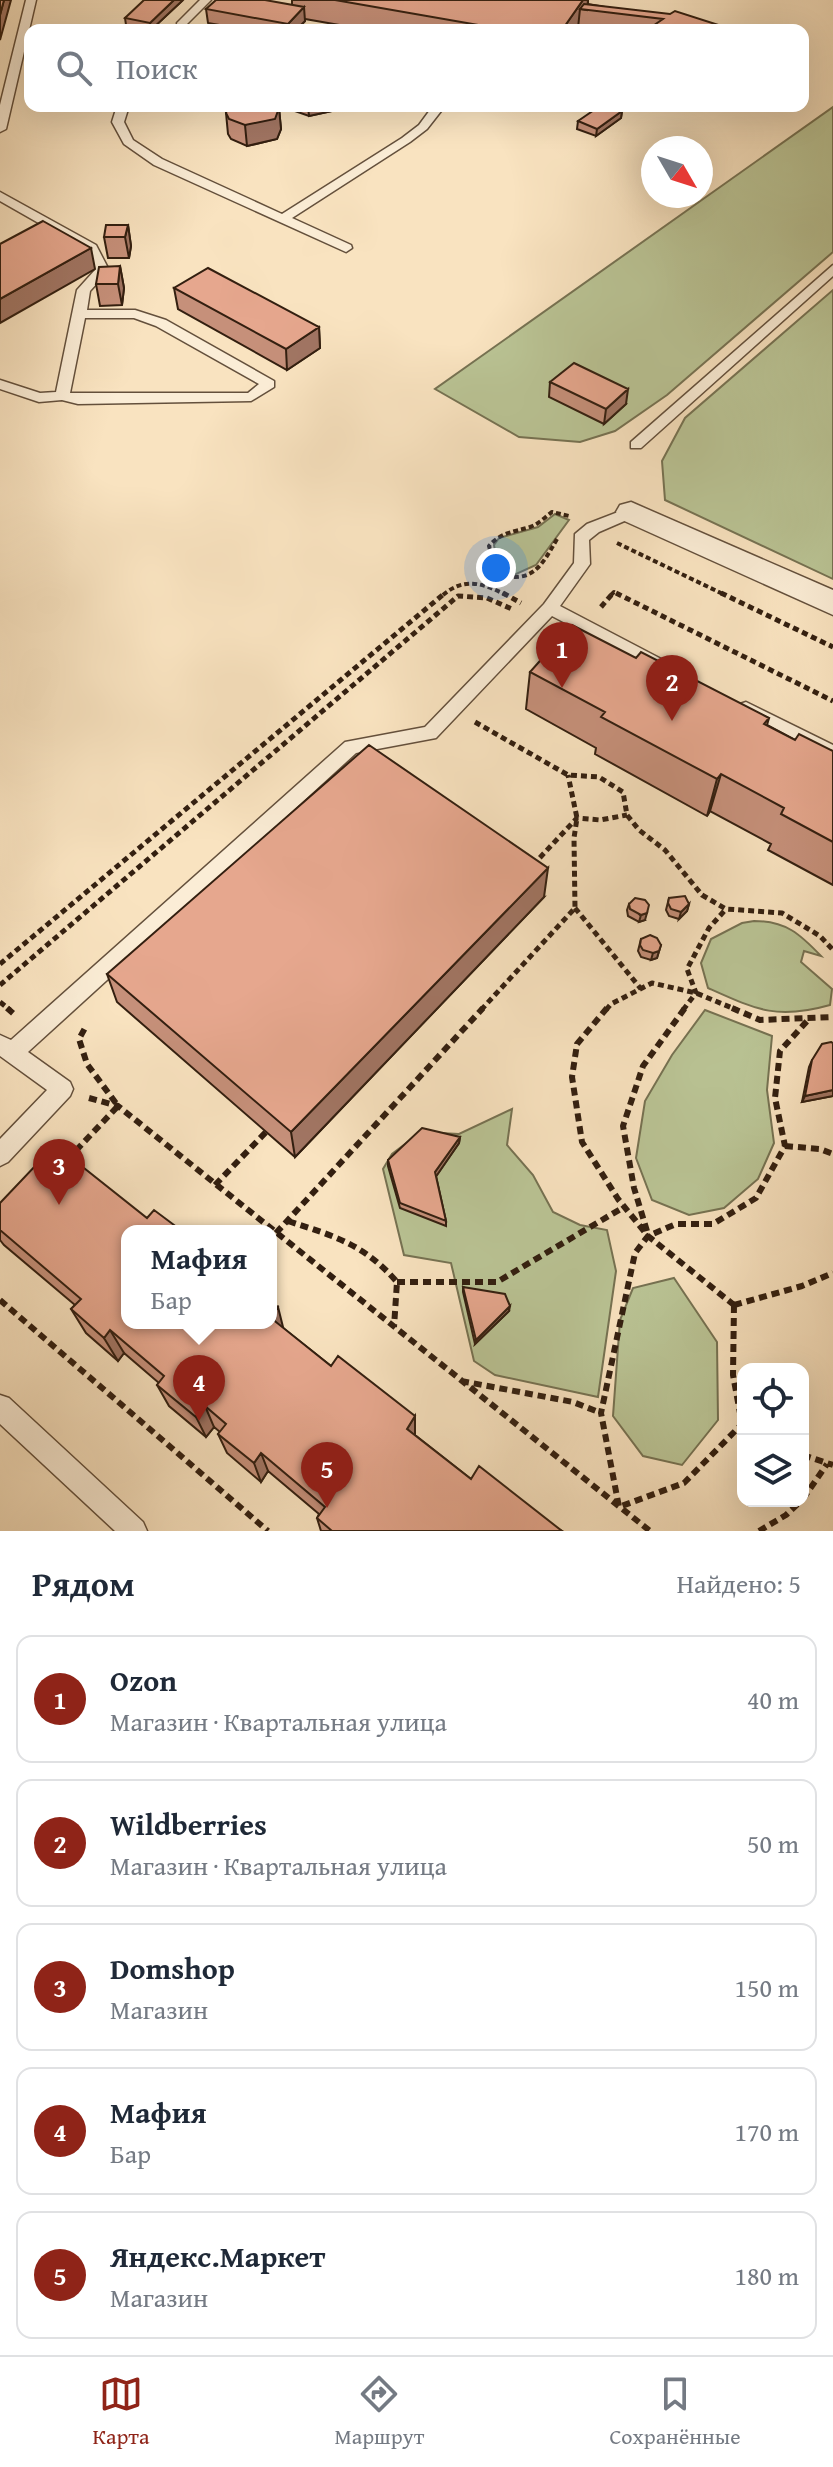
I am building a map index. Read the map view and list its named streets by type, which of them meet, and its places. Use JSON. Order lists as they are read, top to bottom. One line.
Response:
{"north":"bottom right","page":{"search":"Поиск","pins":["1","2","3","4","5"],"popup":["Мафия","Бар"],"heading":["Рядом","Найдено: 5"],"list":[{"mark":"1","name":"Ozon","note":"Магазин · Квартальная улица","value":"40 m"},{"mark":"2","name":"Wildberries","note":"Магазин · Квартальная улица","value":"50 m"},{"mark":"3","name":"Domshop","note":"Магазин","value":"150 m"},{"mark":"4","name":"Мафия","note":"Бар","value":"170 m"},{"mark":"5","name":"Яндекс.Маркет","note":"Магазин","value":"180 m"}],"nav":["Карта","Маршрут","Сохранённые"]}}
